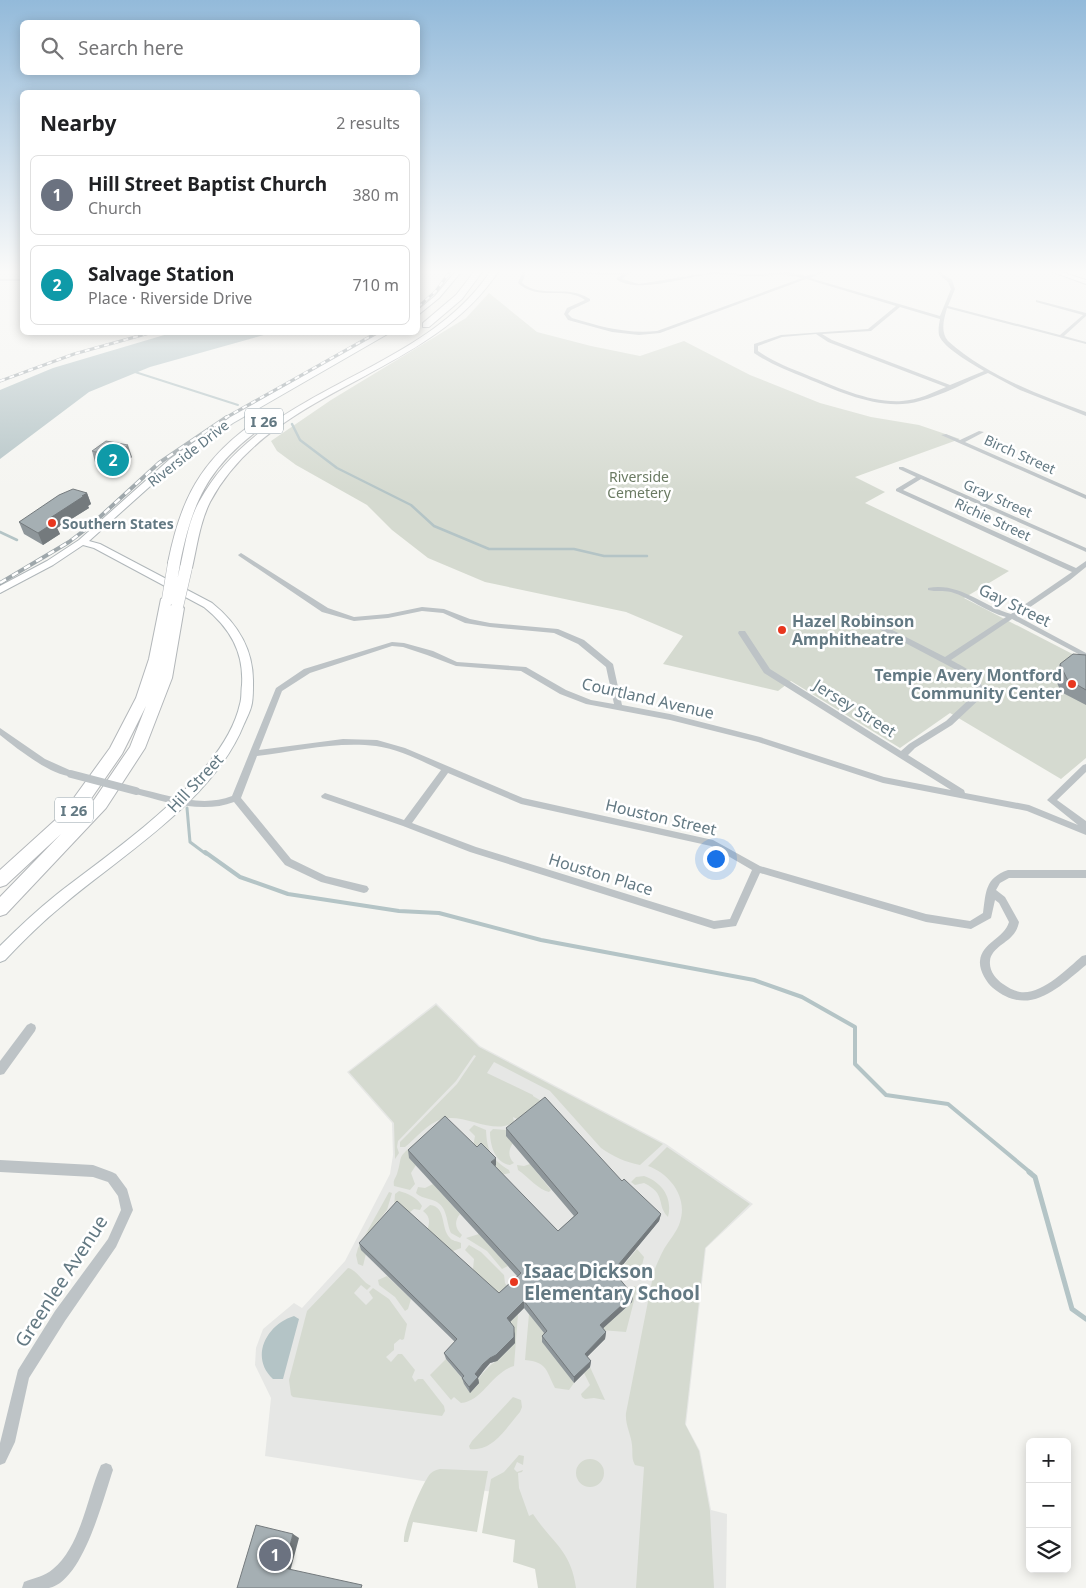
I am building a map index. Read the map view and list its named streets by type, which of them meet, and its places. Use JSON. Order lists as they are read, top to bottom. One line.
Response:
{"streets":{"highway":["I 26"],"main road":["Riverside Drive","Hill Street"],"street":["Birch Street","Gray Street","Richie Street","Gay Street","Courtland Avenue","Jersey Street","Houston Street","Houston Place","Greenlee Avenue"]},"crossings":[["Riverside Drive","Hill Street"],["Gray Street","Richie Street"],["Courtland Avenue","Jersey Street"],["Courtland Avenue","Houston Street"],["Houston Street","Houston Place"]],"parks":["Riverside Cemetery"],"places":["Southern States","Hazel Robinson Amphitheatre","Tempie Avery Montford Community Center","Isaac Dickson Elementary School"],"page":{"search":"Search here","heading":["Nearby","2 results"],"list":[{"mark":"1","name":"Hill Street Baptist Church","note":"Church","value":"380 m"},{"mark":"2","name":"Salvage Station","note":"Place · Riverside Drive","value":"710 m"}],"pins":["2","1"],"map_buttons":["+","−"]}}
